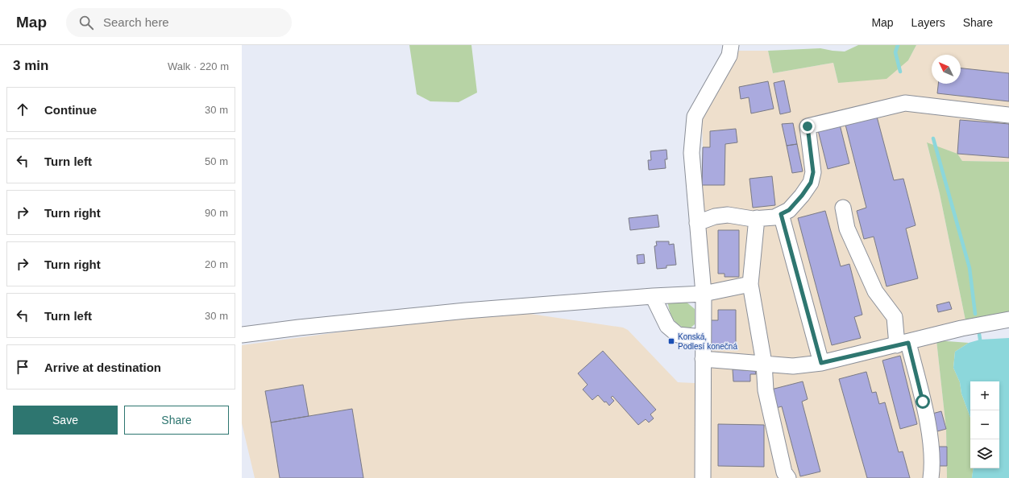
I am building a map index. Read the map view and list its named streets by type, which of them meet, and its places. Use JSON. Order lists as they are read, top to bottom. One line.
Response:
{"places":{"transit":["Konská, Podlesí konečná"]},"north":"top left","page":{"header":"Map","search":"Search here","nav":["Map","Layers","Share"],"heading":["3 min","Walk · 220 m"],"list":[["Continue","30 m"],["Turn left","50 m"],["Turn right","90 m"],["Turn right","20 m"],["Turn left","30 m"],"Arrive at destination"],"map_buttons":["+","−"],"buttons":["Save","Share"]}}
